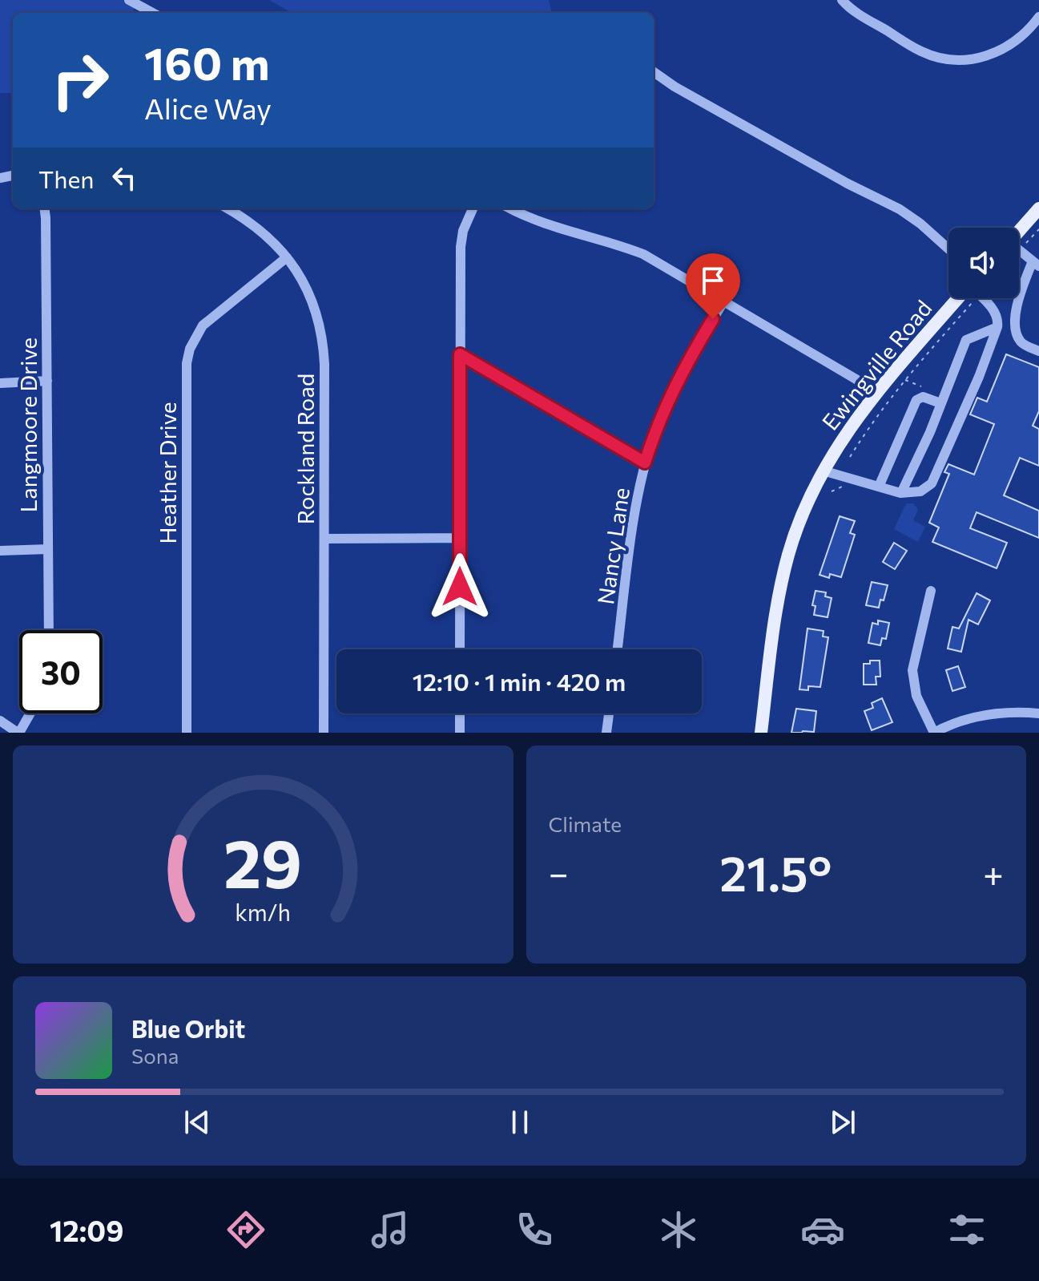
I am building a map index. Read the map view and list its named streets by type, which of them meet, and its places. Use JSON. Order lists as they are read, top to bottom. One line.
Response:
{"streets":{"main road":["Ewingville Road"],"street":["Langmoore Drive","Rockland Road","Heather Drive","Nancy Lane"]},"crossings":[["Rockland Road","Heather Drive"]],"page":{"turn":["160 m","Alice Way"],"then":"Then","limit":"30","trip":"12:10 · 1 min · 420 m","tile":"Climate","heat":["−","21.5°","+"],"song":["Blue Orbit","Sona"],"tabs":"12:09","gauge":["29","km/h"]}}
